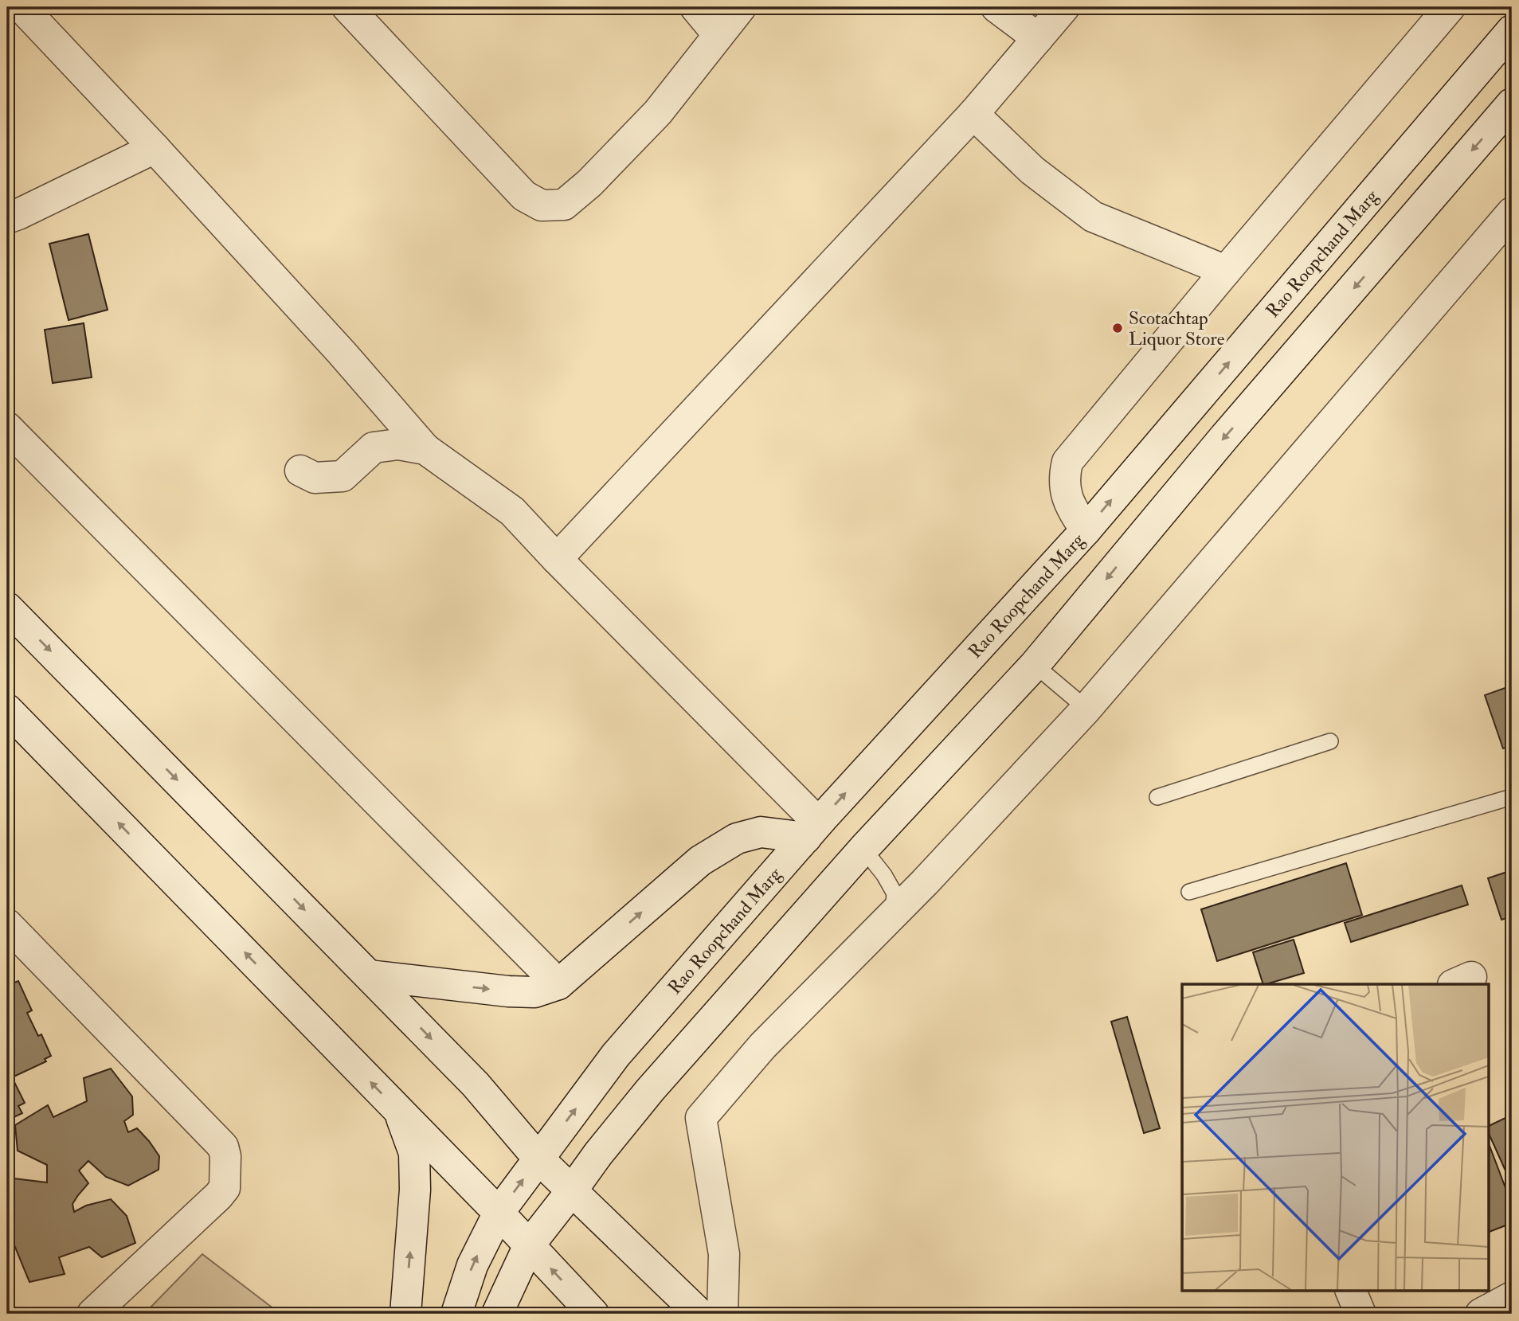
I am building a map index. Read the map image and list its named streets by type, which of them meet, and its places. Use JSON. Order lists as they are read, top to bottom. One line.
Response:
{"streets":{"street":["Rao Roopchand Marg"]},"places":["Scotachtap Liquor Store"]}
